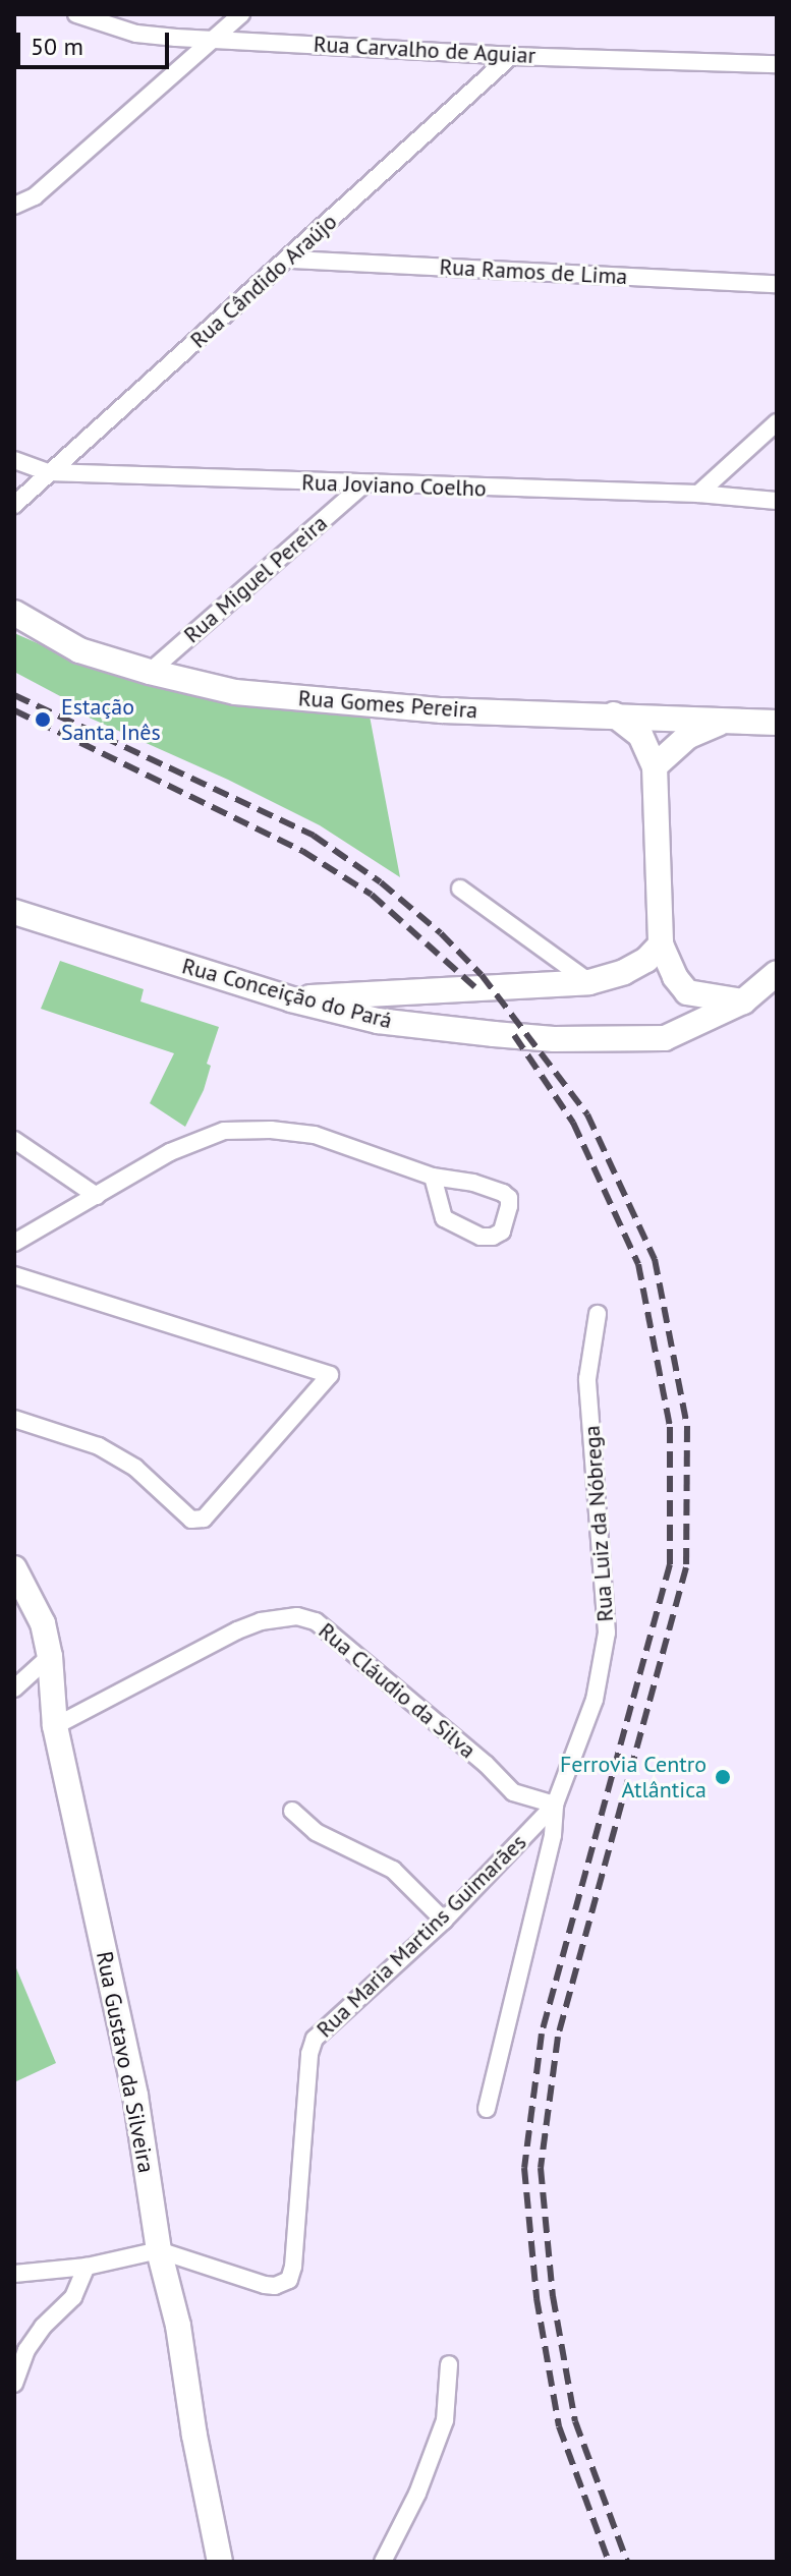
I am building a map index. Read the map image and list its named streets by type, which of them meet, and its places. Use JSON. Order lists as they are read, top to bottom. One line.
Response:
{"streets":{"main road":["Rua Gomes Pereira","Rua Conceição do Pará","Rua Gustavo da Silveira"],"street":["Rua Carvalho de Aguiar","Rua Ramos de Lima","Rua Cândido Araújo","Rua Joviano Coelho","Rua Miguel Pereira","Rua Luiz da Nóbrega","Rua Cláudio da Silva","Rua Maria Martins Guimarães"]},"crossings":[["Rua Carvalho de Aguiar","Rua Cândido Araújo"],["Rua Ramos de Lima","Rua Cândido Araújo"],["Rua Cândido Araújo","Rua Joviano Coelho"],["Rua Joviano Coelho","Rua Miguel Pereira"],["Rua Miguel Pereira","Rua Gomes Pereira"],["Rua Luiz da Nóbrega","Rua Cláudio da Silva"],["Rua Luiz da Nóbrega","Rua Maria Martins Guimarães"],["Rua Cláudio da Silva","Rua Maria Martins Guimarães"],["Rua Cláudio da Silva","Rua Gustavo da Silveira"],["Rua Maria Martins Guimarães","Rua Gustavo da Silveira"]],"places":["Estação Santa Inês","Ferrovia Centro Atlântica"],"scale_bar":"50 m"}
